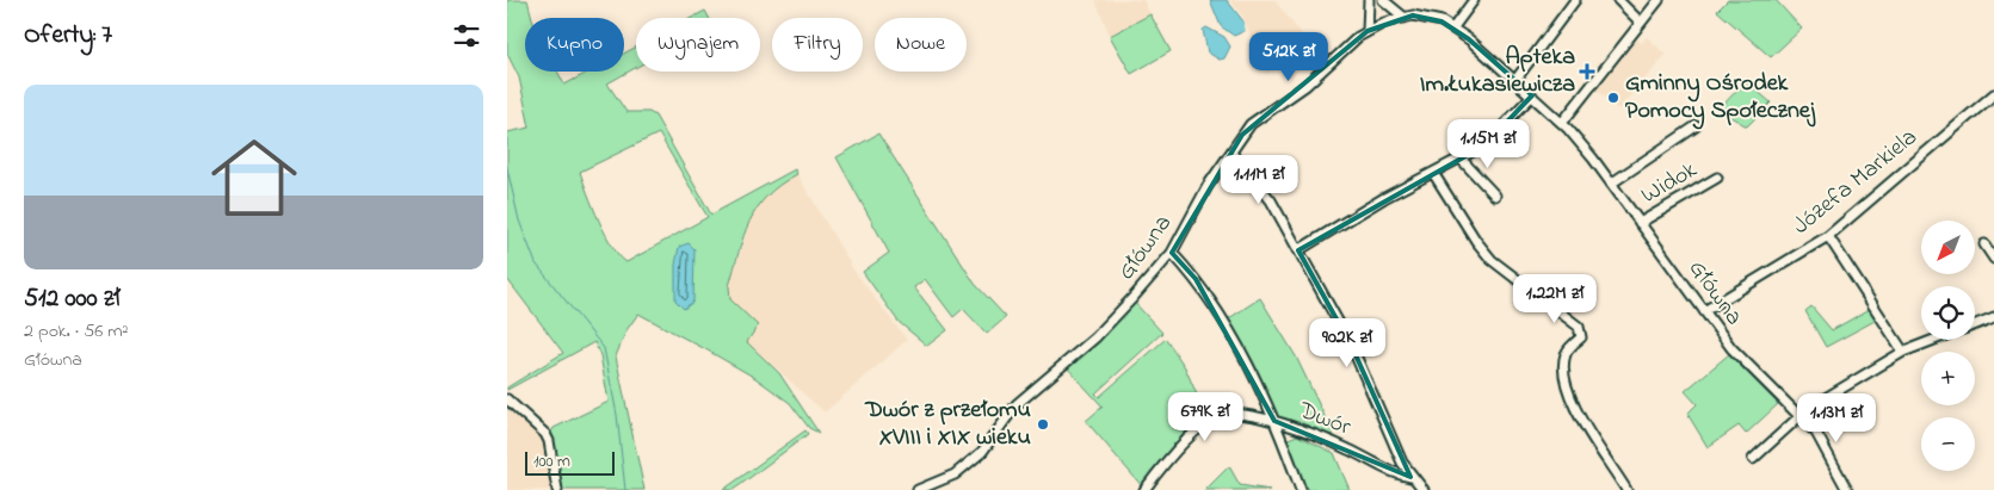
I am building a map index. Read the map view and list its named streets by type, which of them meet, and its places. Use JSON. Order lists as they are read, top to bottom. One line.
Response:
{"streets":{"street":["Józefa Markiela","Widok","Główna","Dwór"]},"crossings":[["Józefa Markiela","Główna"],["Widok","Główna"]],"places":{"health":["Apteka Im.Łukasiewicza"],"other":["Gminny Ośrodek Pomocy Społecznej","Dwór z przełomu XVIII i XIX wieku"]},"scale_bar":"100 m","north":"bottom left","page":{"heading":"Oferty: 7","chip":["Kupno","Wynajem","Filtry","Nowe"],"price":["512K zł","1.15M zł","1.11M zł","1.22M zł","902K zł","679K zł","1.13M zł"],"list":[{"name":"512 000 zł","note":"2 pok. · 56 m² · Główna"}],"map_buttons":["+","−"],"scale":"100 m"}}
